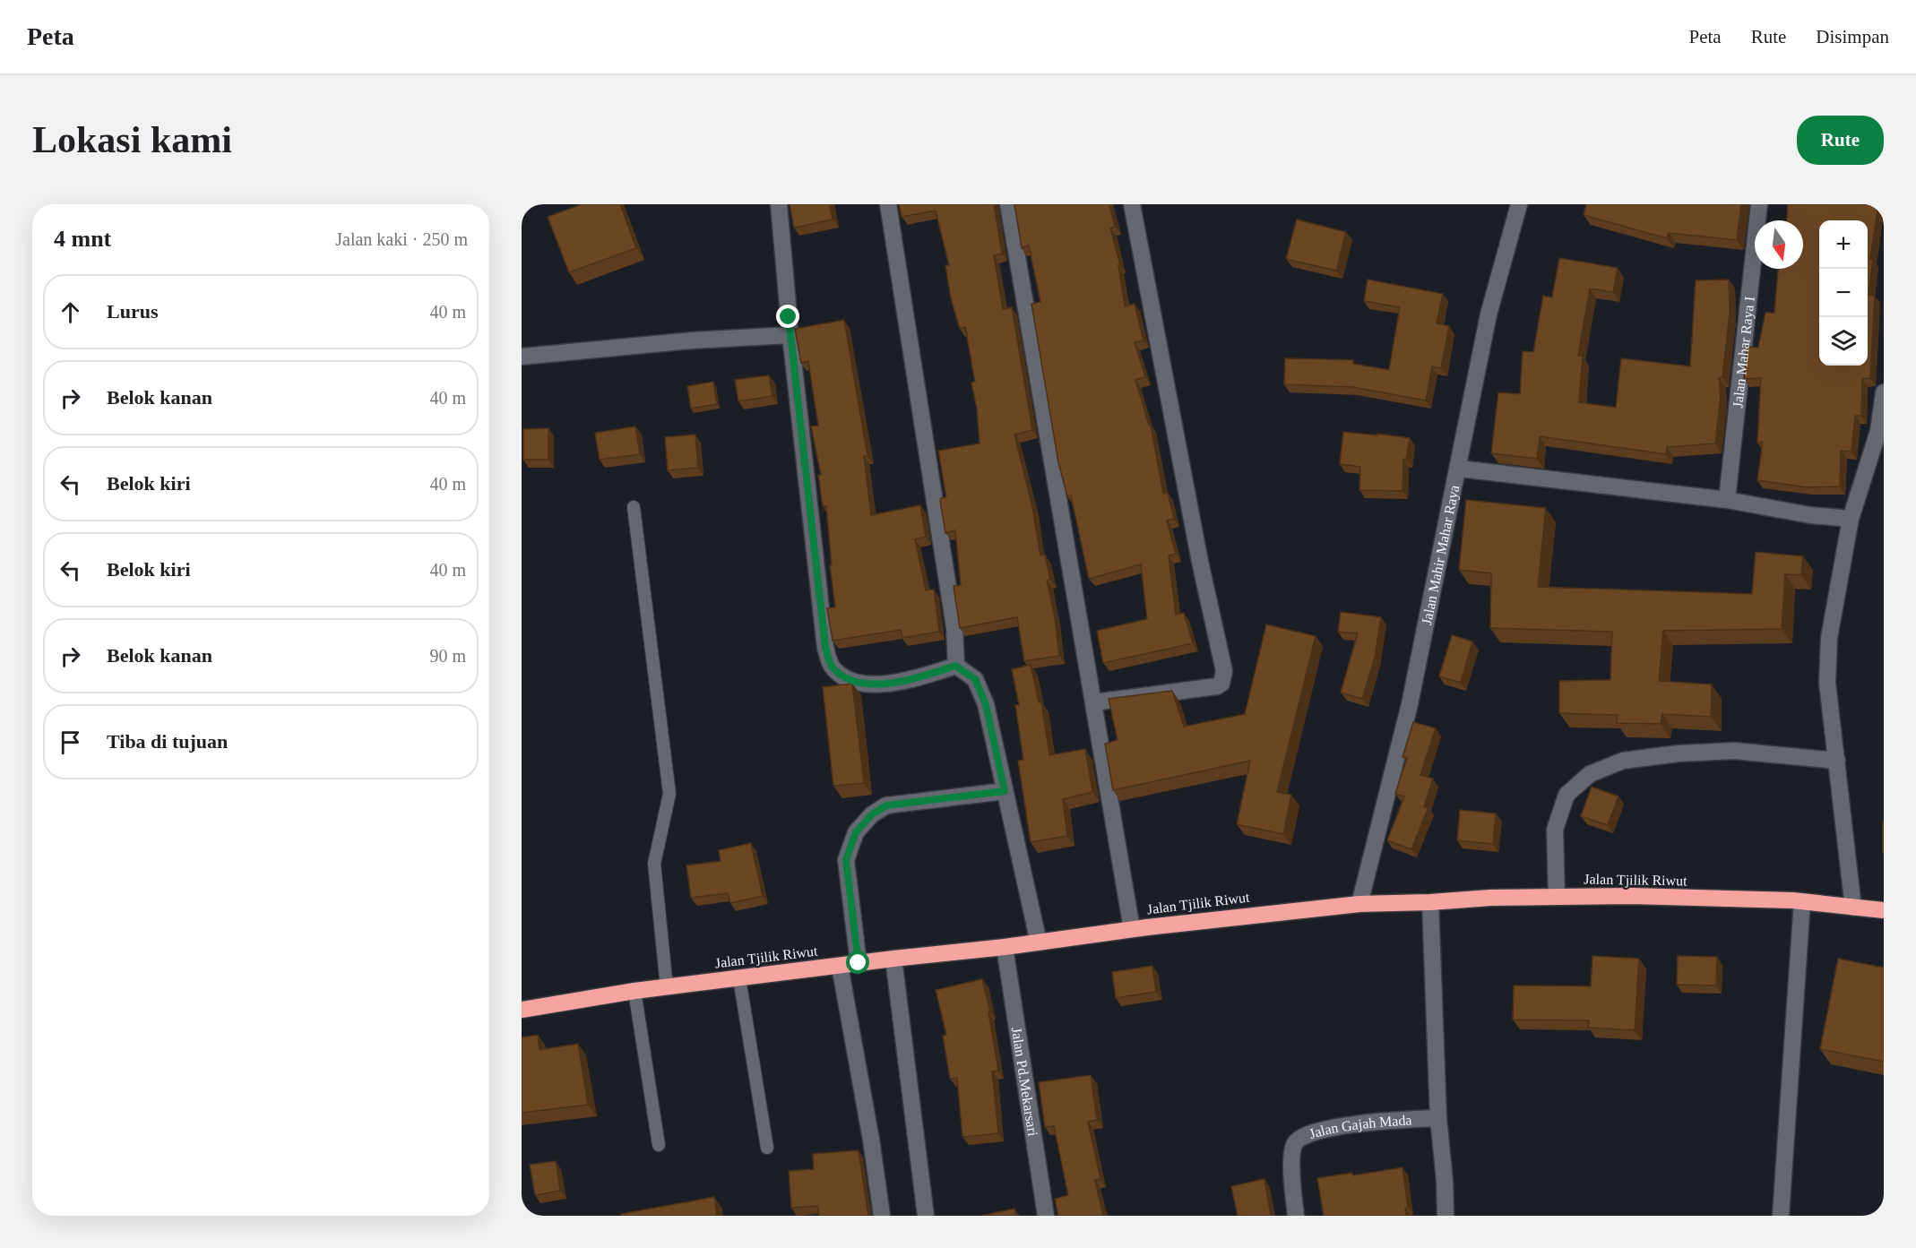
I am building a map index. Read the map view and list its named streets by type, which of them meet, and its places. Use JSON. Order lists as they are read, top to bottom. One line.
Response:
{"streets":{"highway":["Jalan Tjilik Riwut"],"street":["Jalan Mahar Raya I","Jalan Mahir Mahar Raya","Jalan Pd.Mekarsari","Jalan Gajah Mada"]},"crossings":[["Jalan Mahir Mahar Raya","Jalan Tjilik Riwut"],["Jalan Tjilik Riwut","Jalan Pd.Mekarsari"]],"north":"bottom","page":{"header":"Peta","nav":["Peta","Rute","Disimpan"],"buttons":"Rute","title":"Lokasi kami","heading":["4 mnt","Jalan kaki · 250 m"],"map_buttons":["+","−"],"list":[["Lurus","40 m"],["Belok kanan","40 m"],["Belok kiri","40 m"],["Belok kiri","40 m"],["Belok kanan","90 m"],"Tiba di tujuan"]}}
